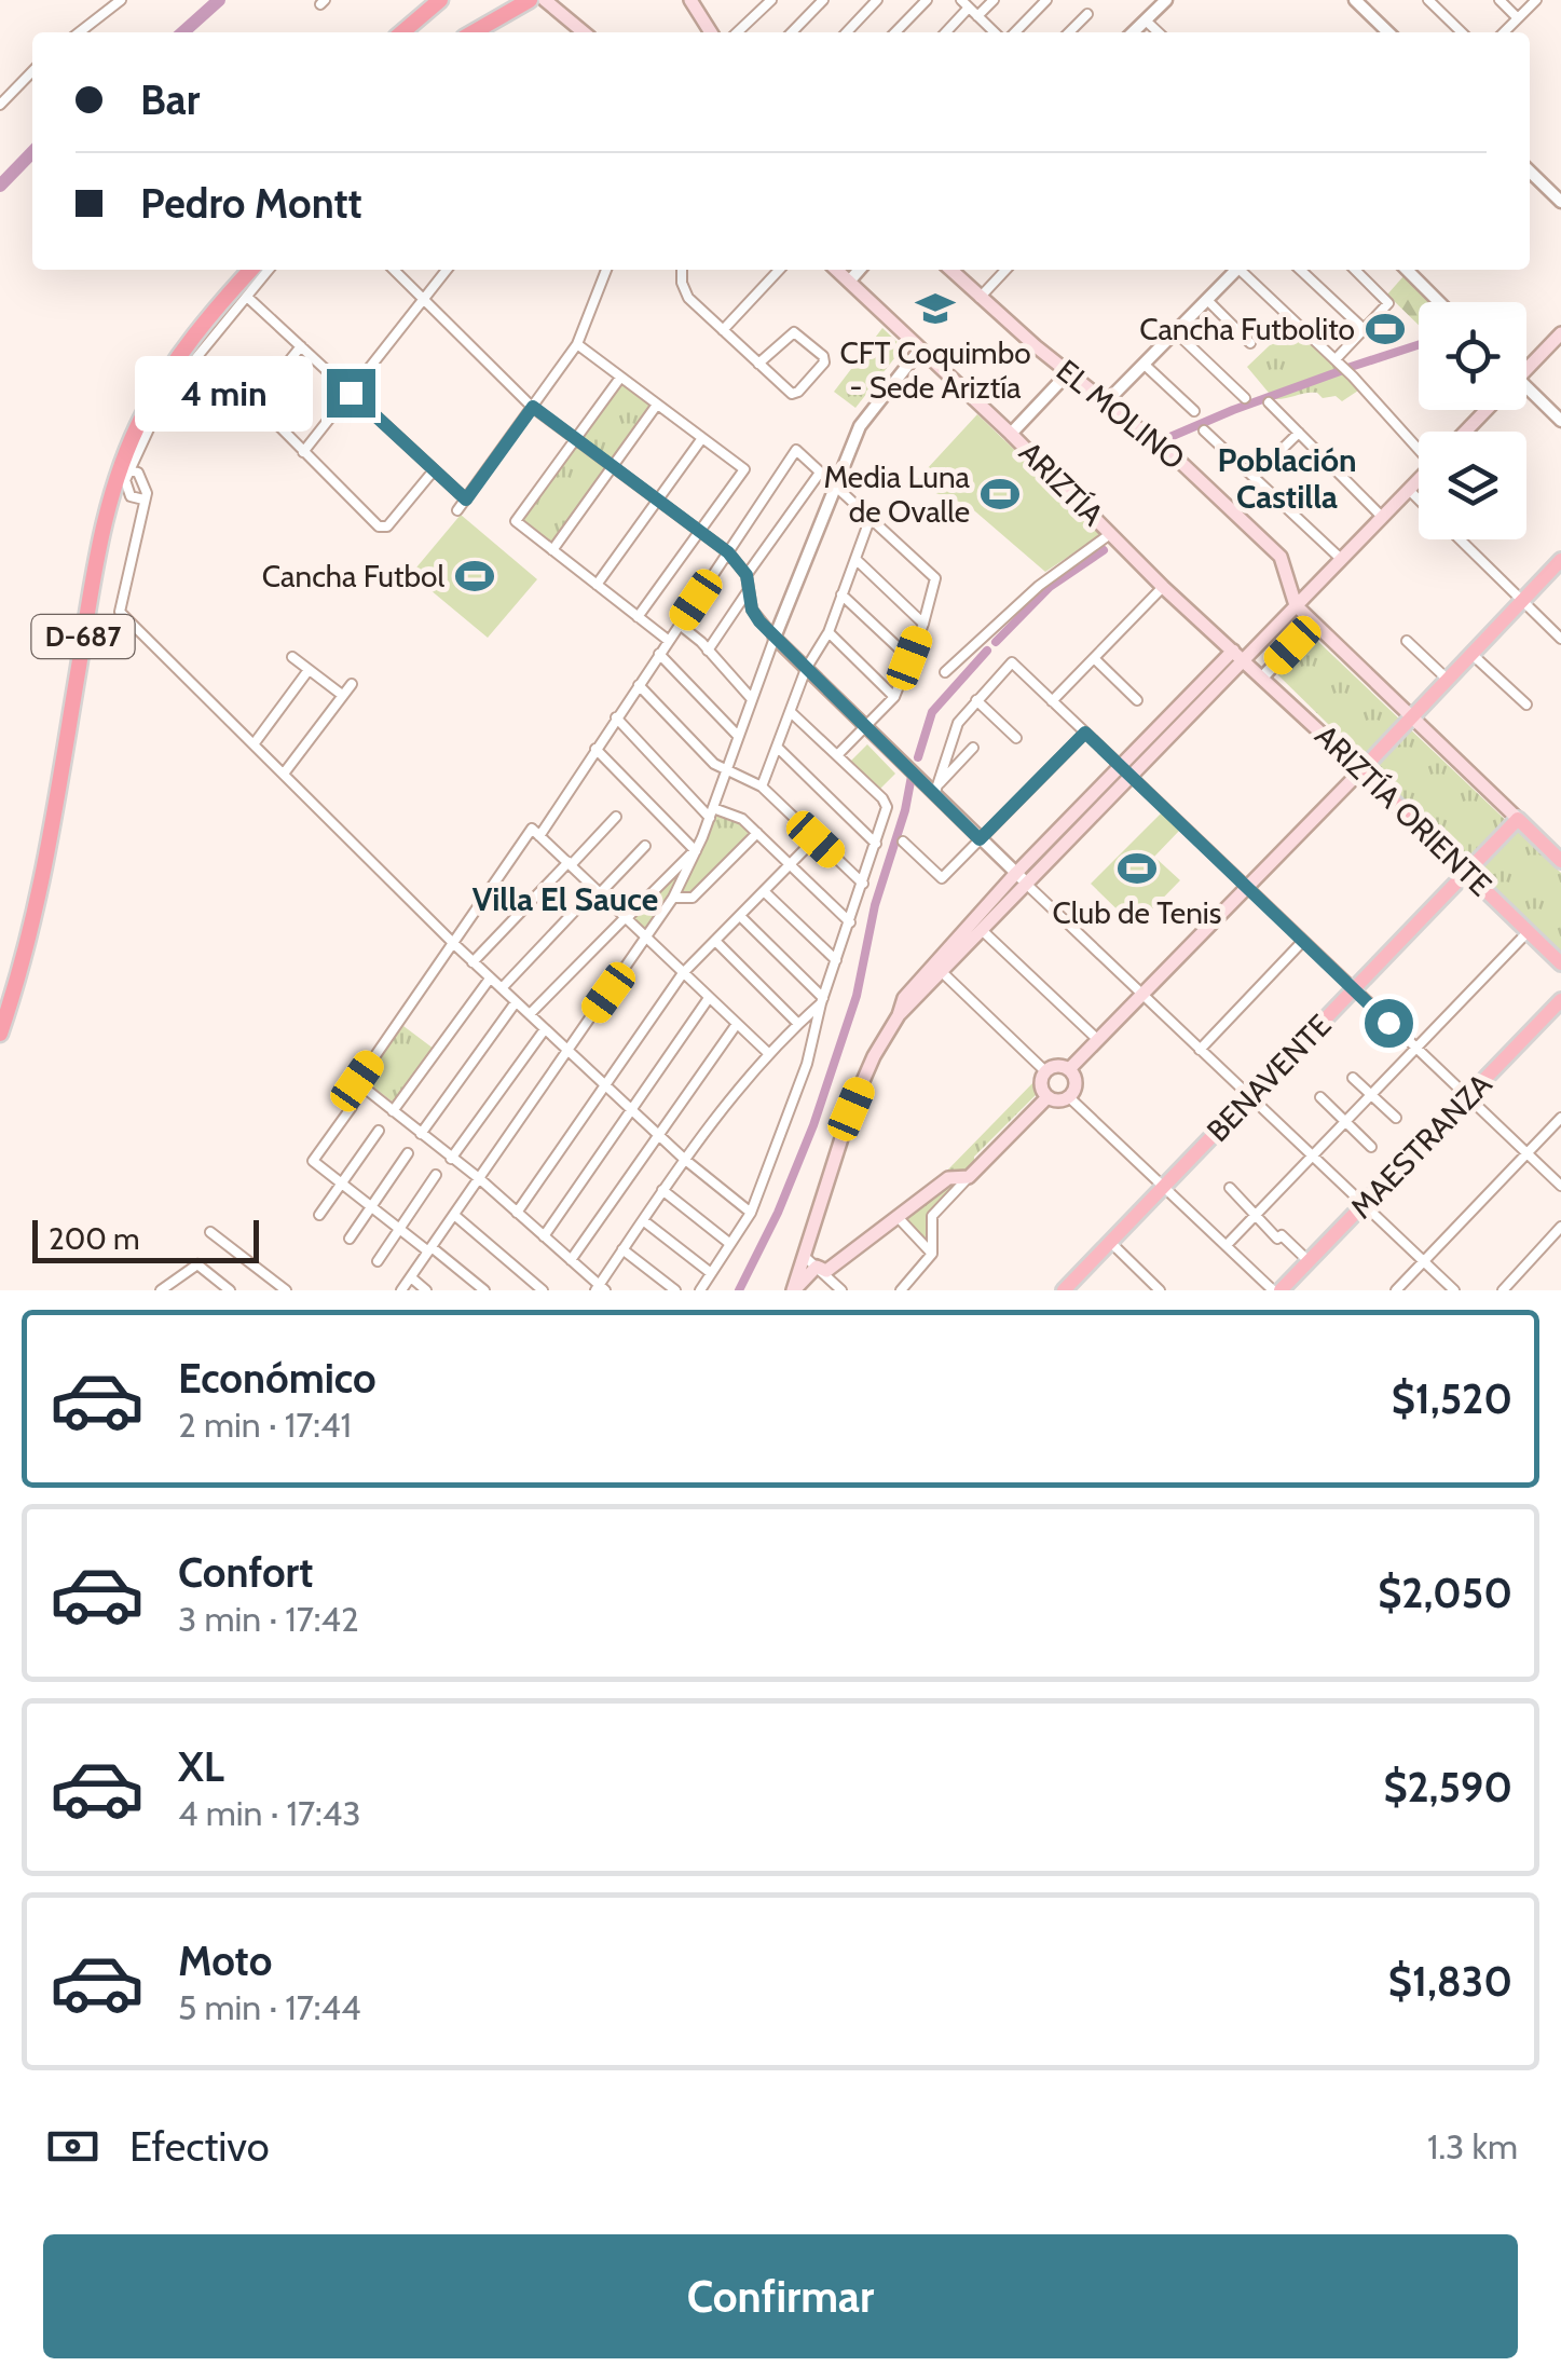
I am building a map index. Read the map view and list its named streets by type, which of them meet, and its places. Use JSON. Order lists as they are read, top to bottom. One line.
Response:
{"streets":{"highway":["D-687"],"main road":["EL MOLINO","ARIZTÍA","ARIZTÍA ORIENTE","BENAVENTE","MAESTRANZA"]},"crossings":[["ARIZTÍA","ARIZTÍA ORIENTE"],["ARIZTÍA ORIENTE","BENAVENTE"]],"districts":["Población Castilla","Villa El Sauce"],"places":{"school or university":["CFT Coquimbo - Sede Ariztía"],"sports":["Cancha Futbolito","Media Luna de Ovalle","Cancha Futbol","Club de Tenis"]},"scale_bar":"200 m","page":{"banner":["Bar","Pedro Montt"],"bubble":"4 min","scale":"200 m","list":[{"name":"Económico","note":"2 min · 17:41","value":"$1,520"},{"name":"Confort","note":"3 min · 17:42","value":"$2,050"},{"name":"XL","note":"4 min · 17:43","value":"$2,590"},{"name":"Moto","note":"5 min · 17:44","value":"$1,830"}],"pay":["Efectivo","1.3 km"],"buttons":"Confirmar"}}
